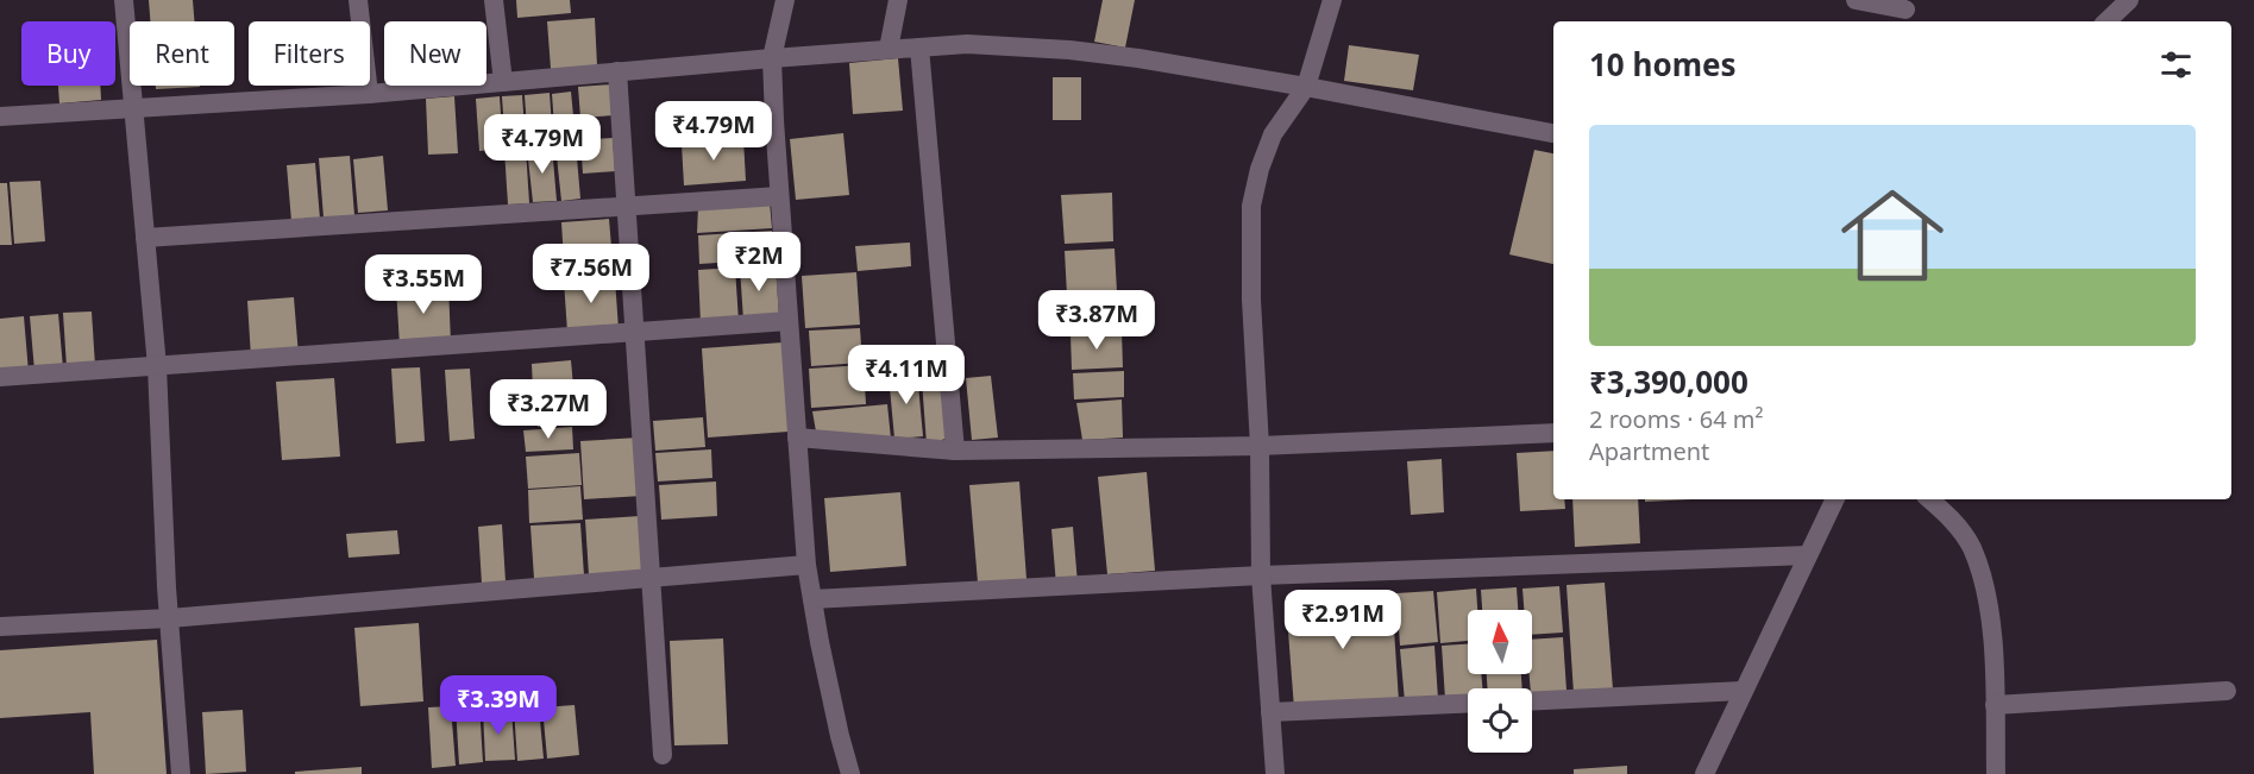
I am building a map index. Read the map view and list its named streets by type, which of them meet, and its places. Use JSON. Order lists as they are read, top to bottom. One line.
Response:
{"north":"top","page":{"chip":["Buy","Rent","Filters","New"],"heading":"10 homes","price":["₹4.79M","₹4.79M","₹2M","₹7.56M","₹3.55M","₹3.87M","₹4.11M","₹3.27M","₹2.91M","₹3.39M"],"list":[{"name":"₹3,390,000","note":"2 rooms · 64 m² · Apartment"}]}}
